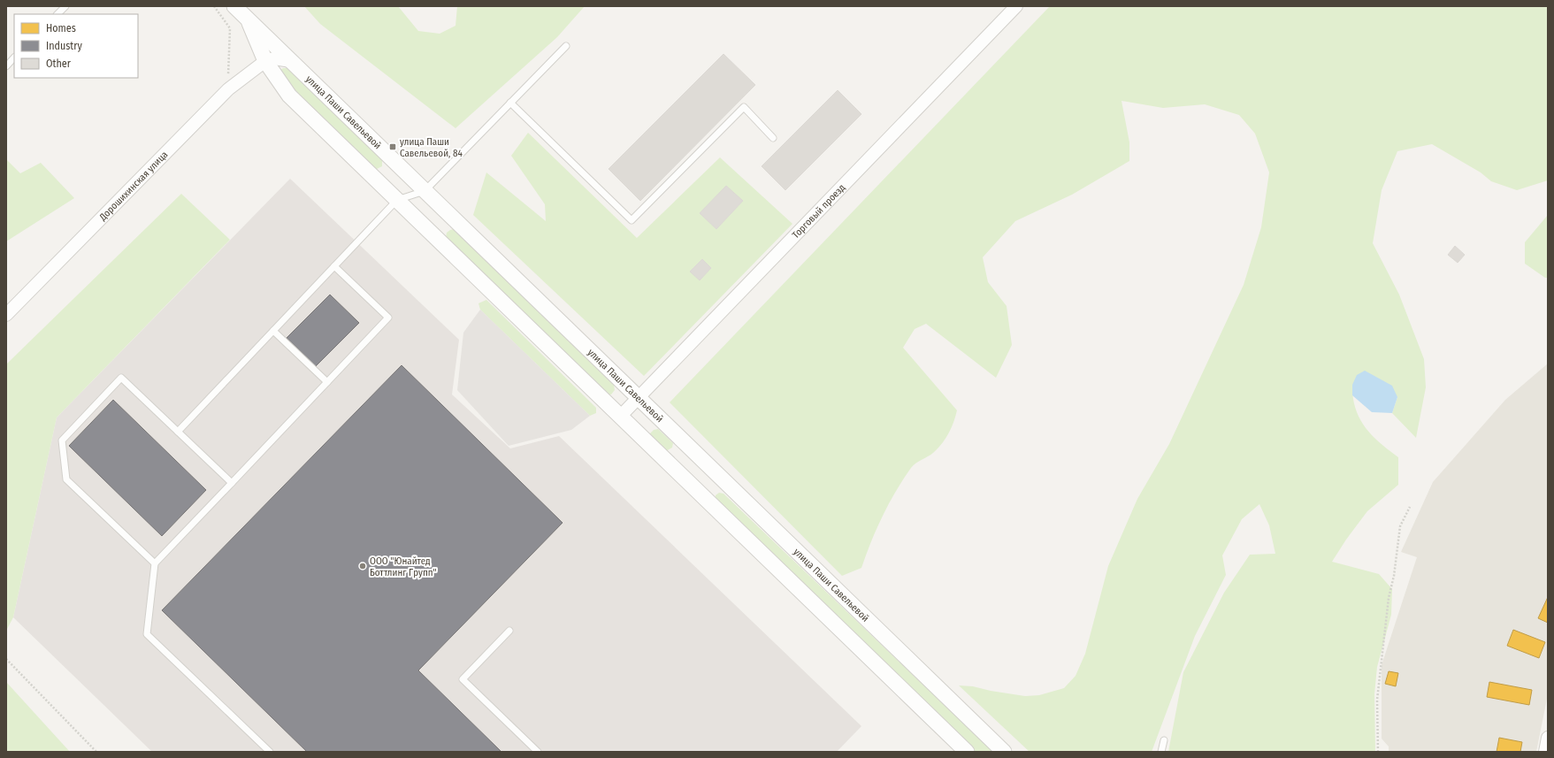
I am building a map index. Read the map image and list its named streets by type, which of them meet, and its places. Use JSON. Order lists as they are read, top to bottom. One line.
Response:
{"streets":{"street":["улица Паши Савельевой","Дорошихинская улица","Торговый проезд"]},"crossings":[["улица Паши Савельевой","Дорошихинская улица"],["улица Паши Савельевой","Торговый проезд"]],"places":{"transit":["улица Паши Савельевой, 84"],"other":["ООО \"Юнайтед Боттлинг Групп\""]},"legend":["Homes","Industry","Other"]}
